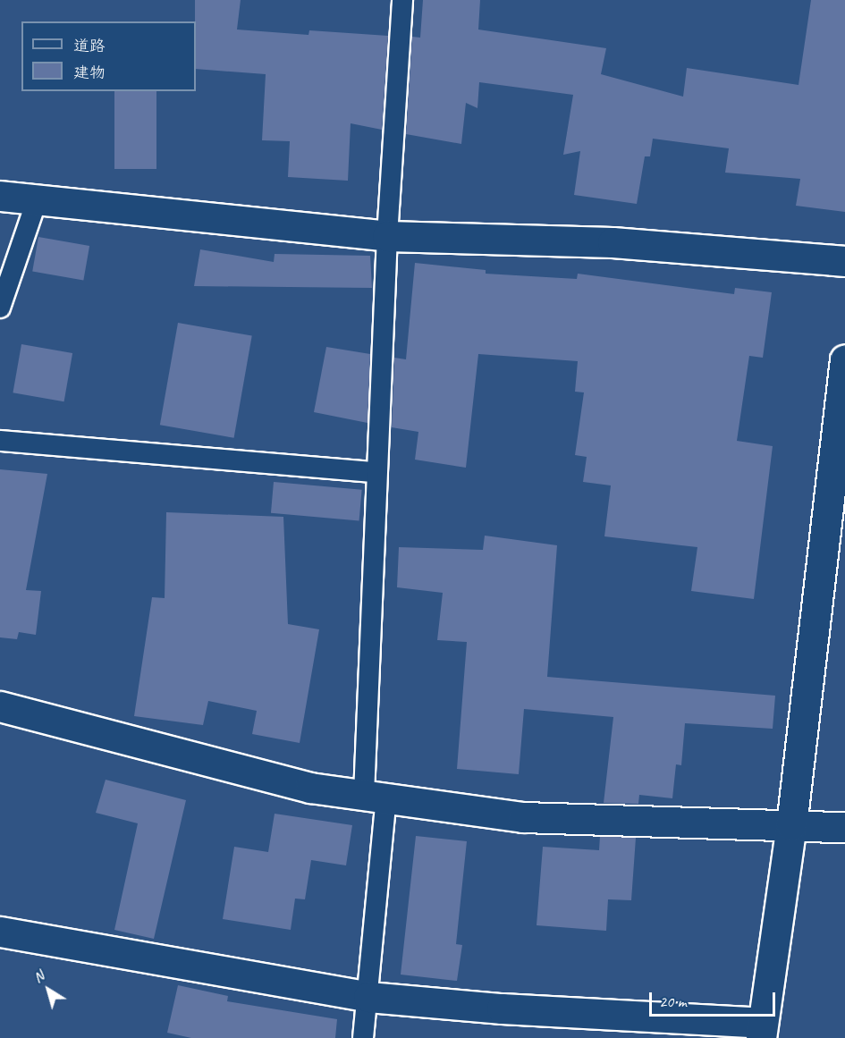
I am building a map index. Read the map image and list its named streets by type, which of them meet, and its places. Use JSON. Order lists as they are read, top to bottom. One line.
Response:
{"legend":["道路","建物"],"scale_bar":"20 m","north":"top left"}
